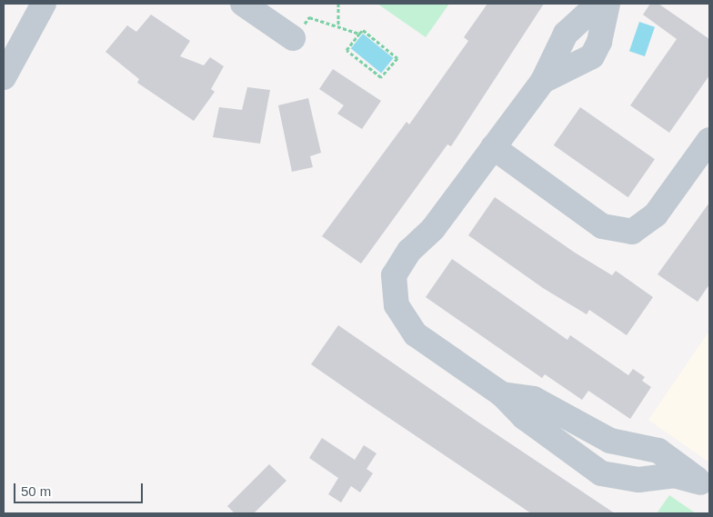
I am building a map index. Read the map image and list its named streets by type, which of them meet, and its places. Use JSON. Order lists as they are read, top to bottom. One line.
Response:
{"scale_bar":"50 m"}
